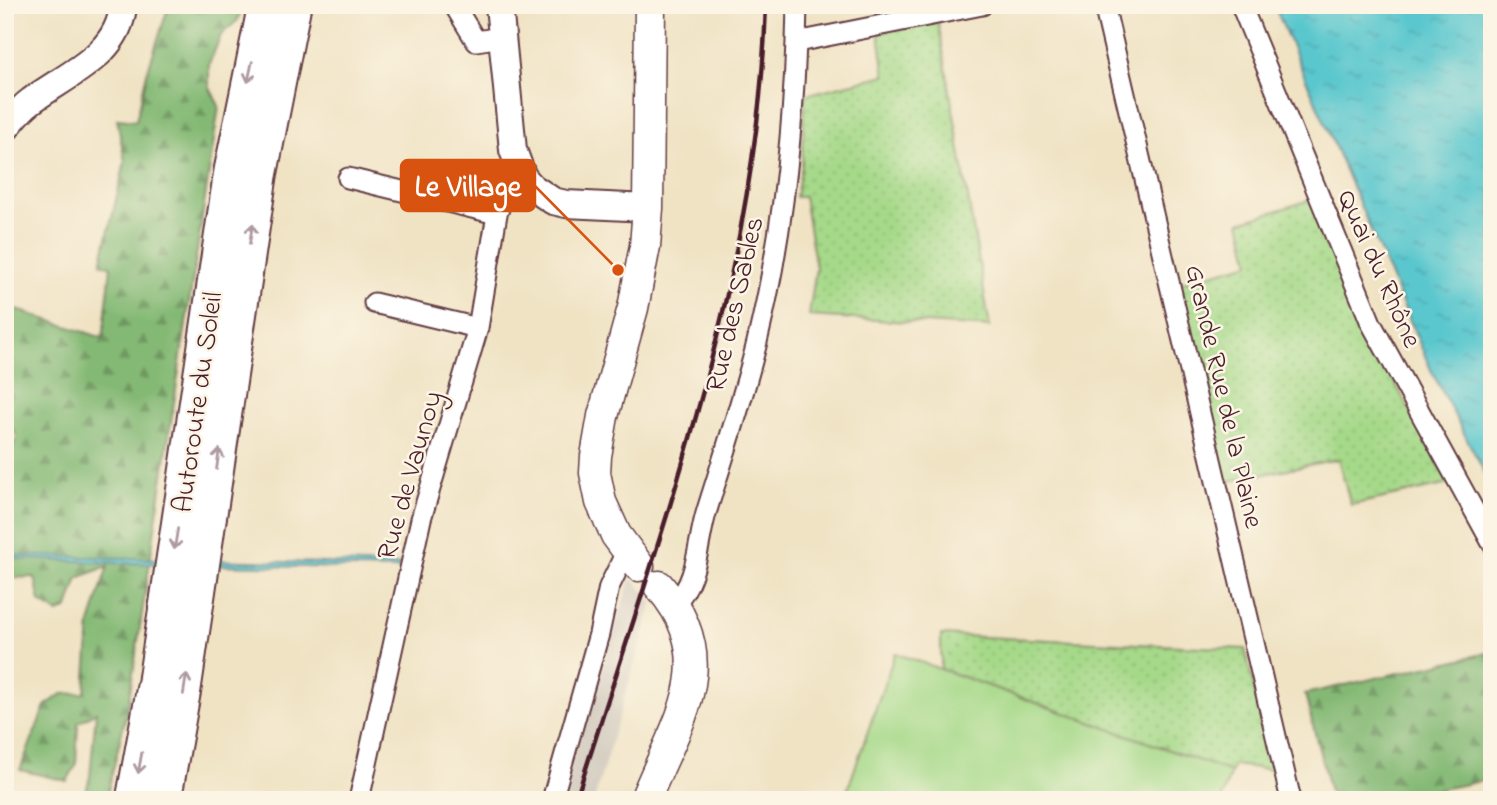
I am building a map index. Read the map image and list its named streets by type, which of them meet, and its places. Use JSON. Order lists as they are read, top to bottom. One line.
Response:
{"streets":{"highway":["Autoroute du Soleil"],"street":["Quai du Rhône","Rue des Sables","Grande Rue de la Plaine","Rue de Vaunoy"]},"places":["Le Village"]}
